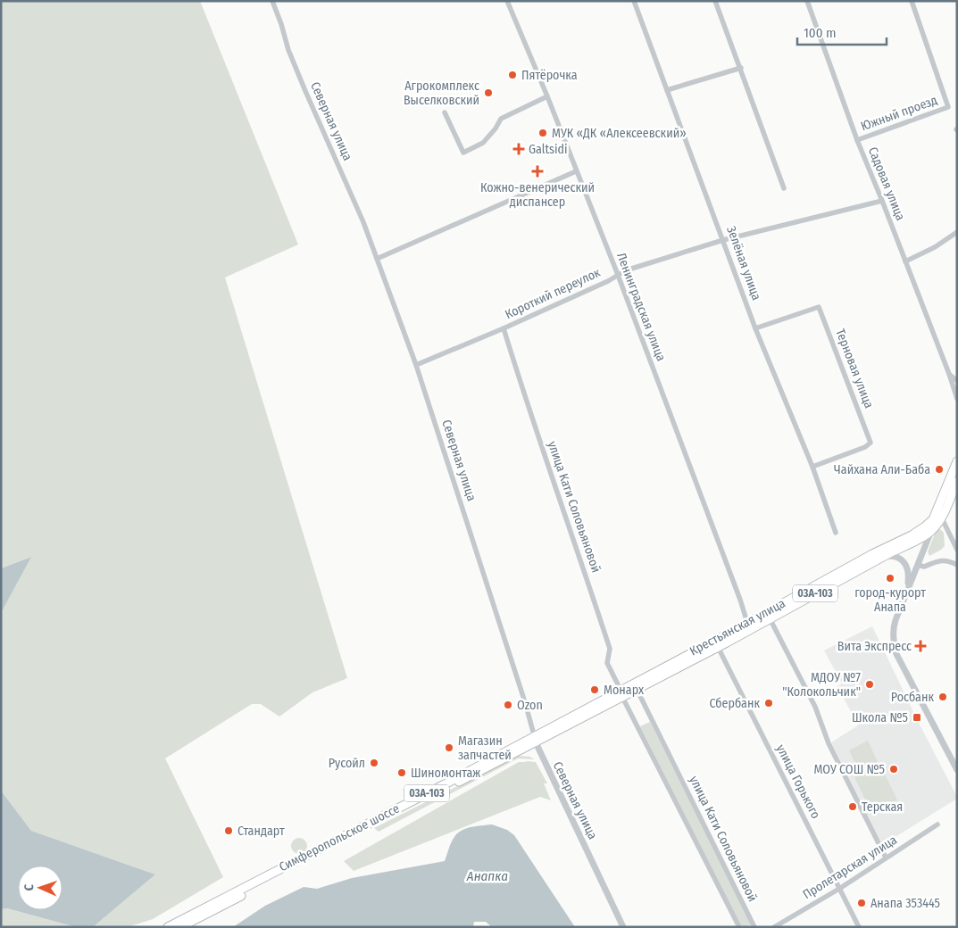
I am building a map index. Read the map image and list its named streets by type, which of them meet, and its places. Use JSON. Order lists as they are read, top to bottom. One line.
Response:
{"streets":{"main road":["03А-103","Крестьянская улица","Симферопольское шоссе"],"street":["Южный проезд","Северная улица","Садовая улица","Зелёная улица","Короткий переулок","Ленинградская улица","Терновая улица","улица Кати Соловьяновой","улица Горького","Пролетарская улица"]},"crossings":[["Южный проезд","Садовая улица"],["Северная улица","Короткий переулок"],["Северная улица","Крестьянская улица"],["Северная улица","Симферопольское шоссе"],["Садовая улица","Короткий переулок"],["Зелёная улица","Короткий переулок"],["Зелёная улица","Терновая улица"],["Короткий переулок","Ленинградская улица"],["Короткий переулок","улица Кати Соловьяновой"],["Ленинградская улица","Крестьянская улица"],["улица Кати Соловьяновой","Крестьянская улица"],["Крестьянская улица","улица Горького"],["Крестьянская улица","Симферопольское шоссе"],["улица Горького","Пролетарская улица"]],"water":["Анапка"],"places":{"other":["Пятёрочка","Агрокомплекс Выселковский","МУК «ДК «Алексеевский»","Чайхана Али-Баба","город-курорт Анапа","МДОУ №7 \"Колокольчик\"","Монарх","Росбанк","Сбербанк","Ozon","Магазин запчастей","Русойл","МОУ СОШ №5","Шиномонтаж","Терская","Стандарт","Анапа 353445"],"health":["Galtsidi","Кожно-венерический диспансер","Вита Экспресс"],"transit":["Школа №5"]},"scale_bar":"100 m","north":"left"}
